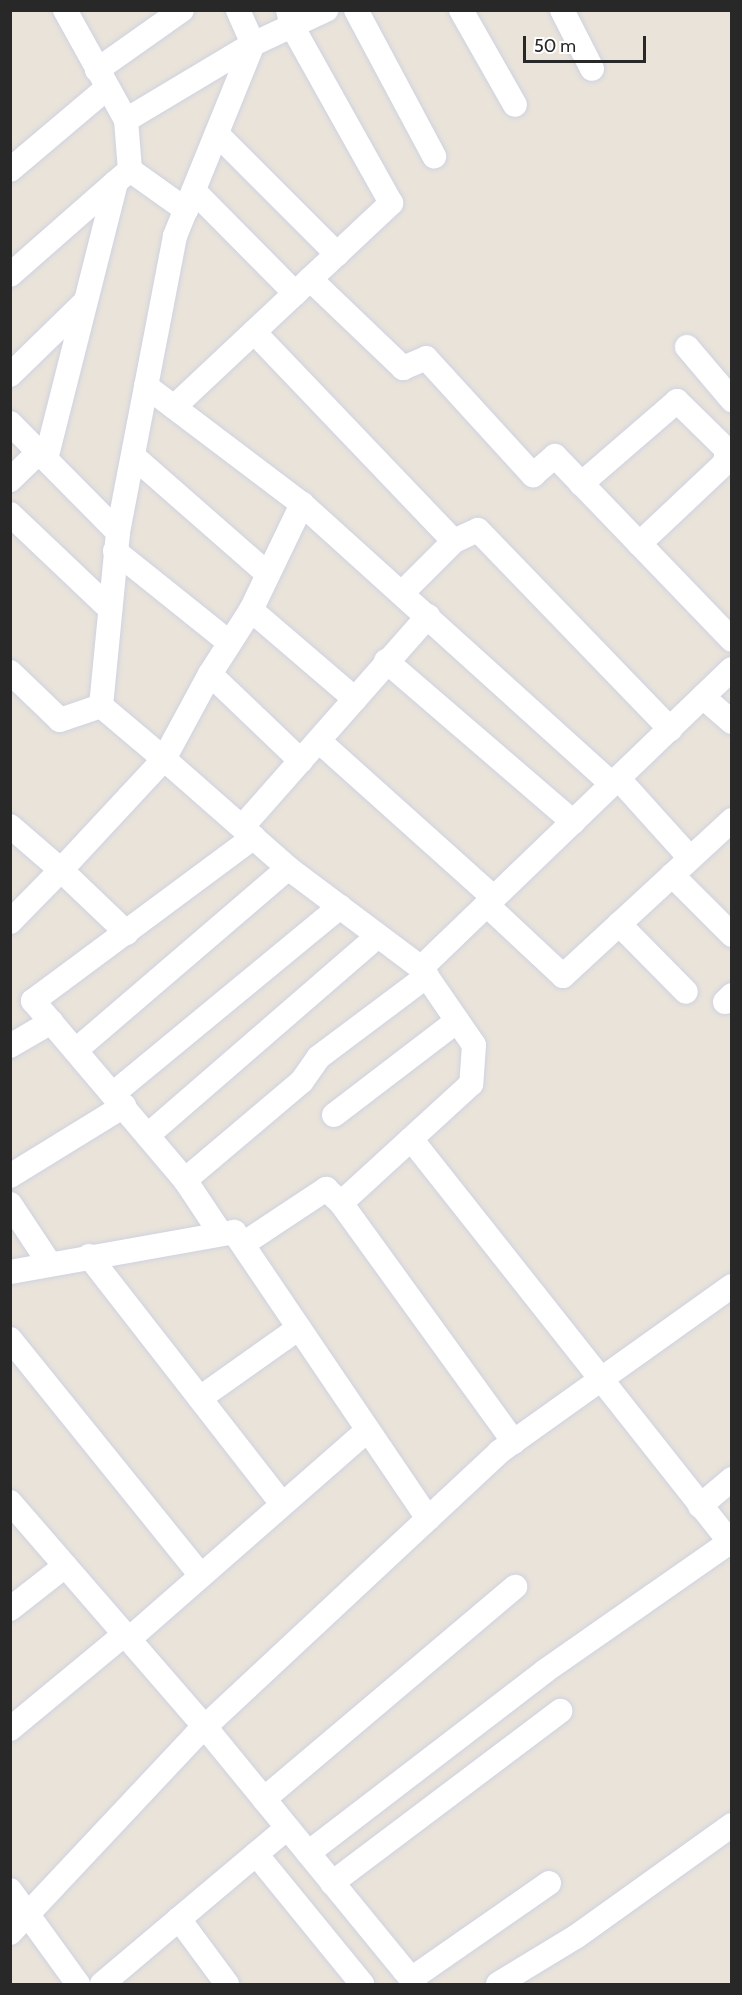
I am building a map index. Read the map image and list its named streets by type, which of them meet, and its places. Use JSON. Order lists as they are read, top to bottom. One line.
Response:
{"scale_bar":"50 m"}
